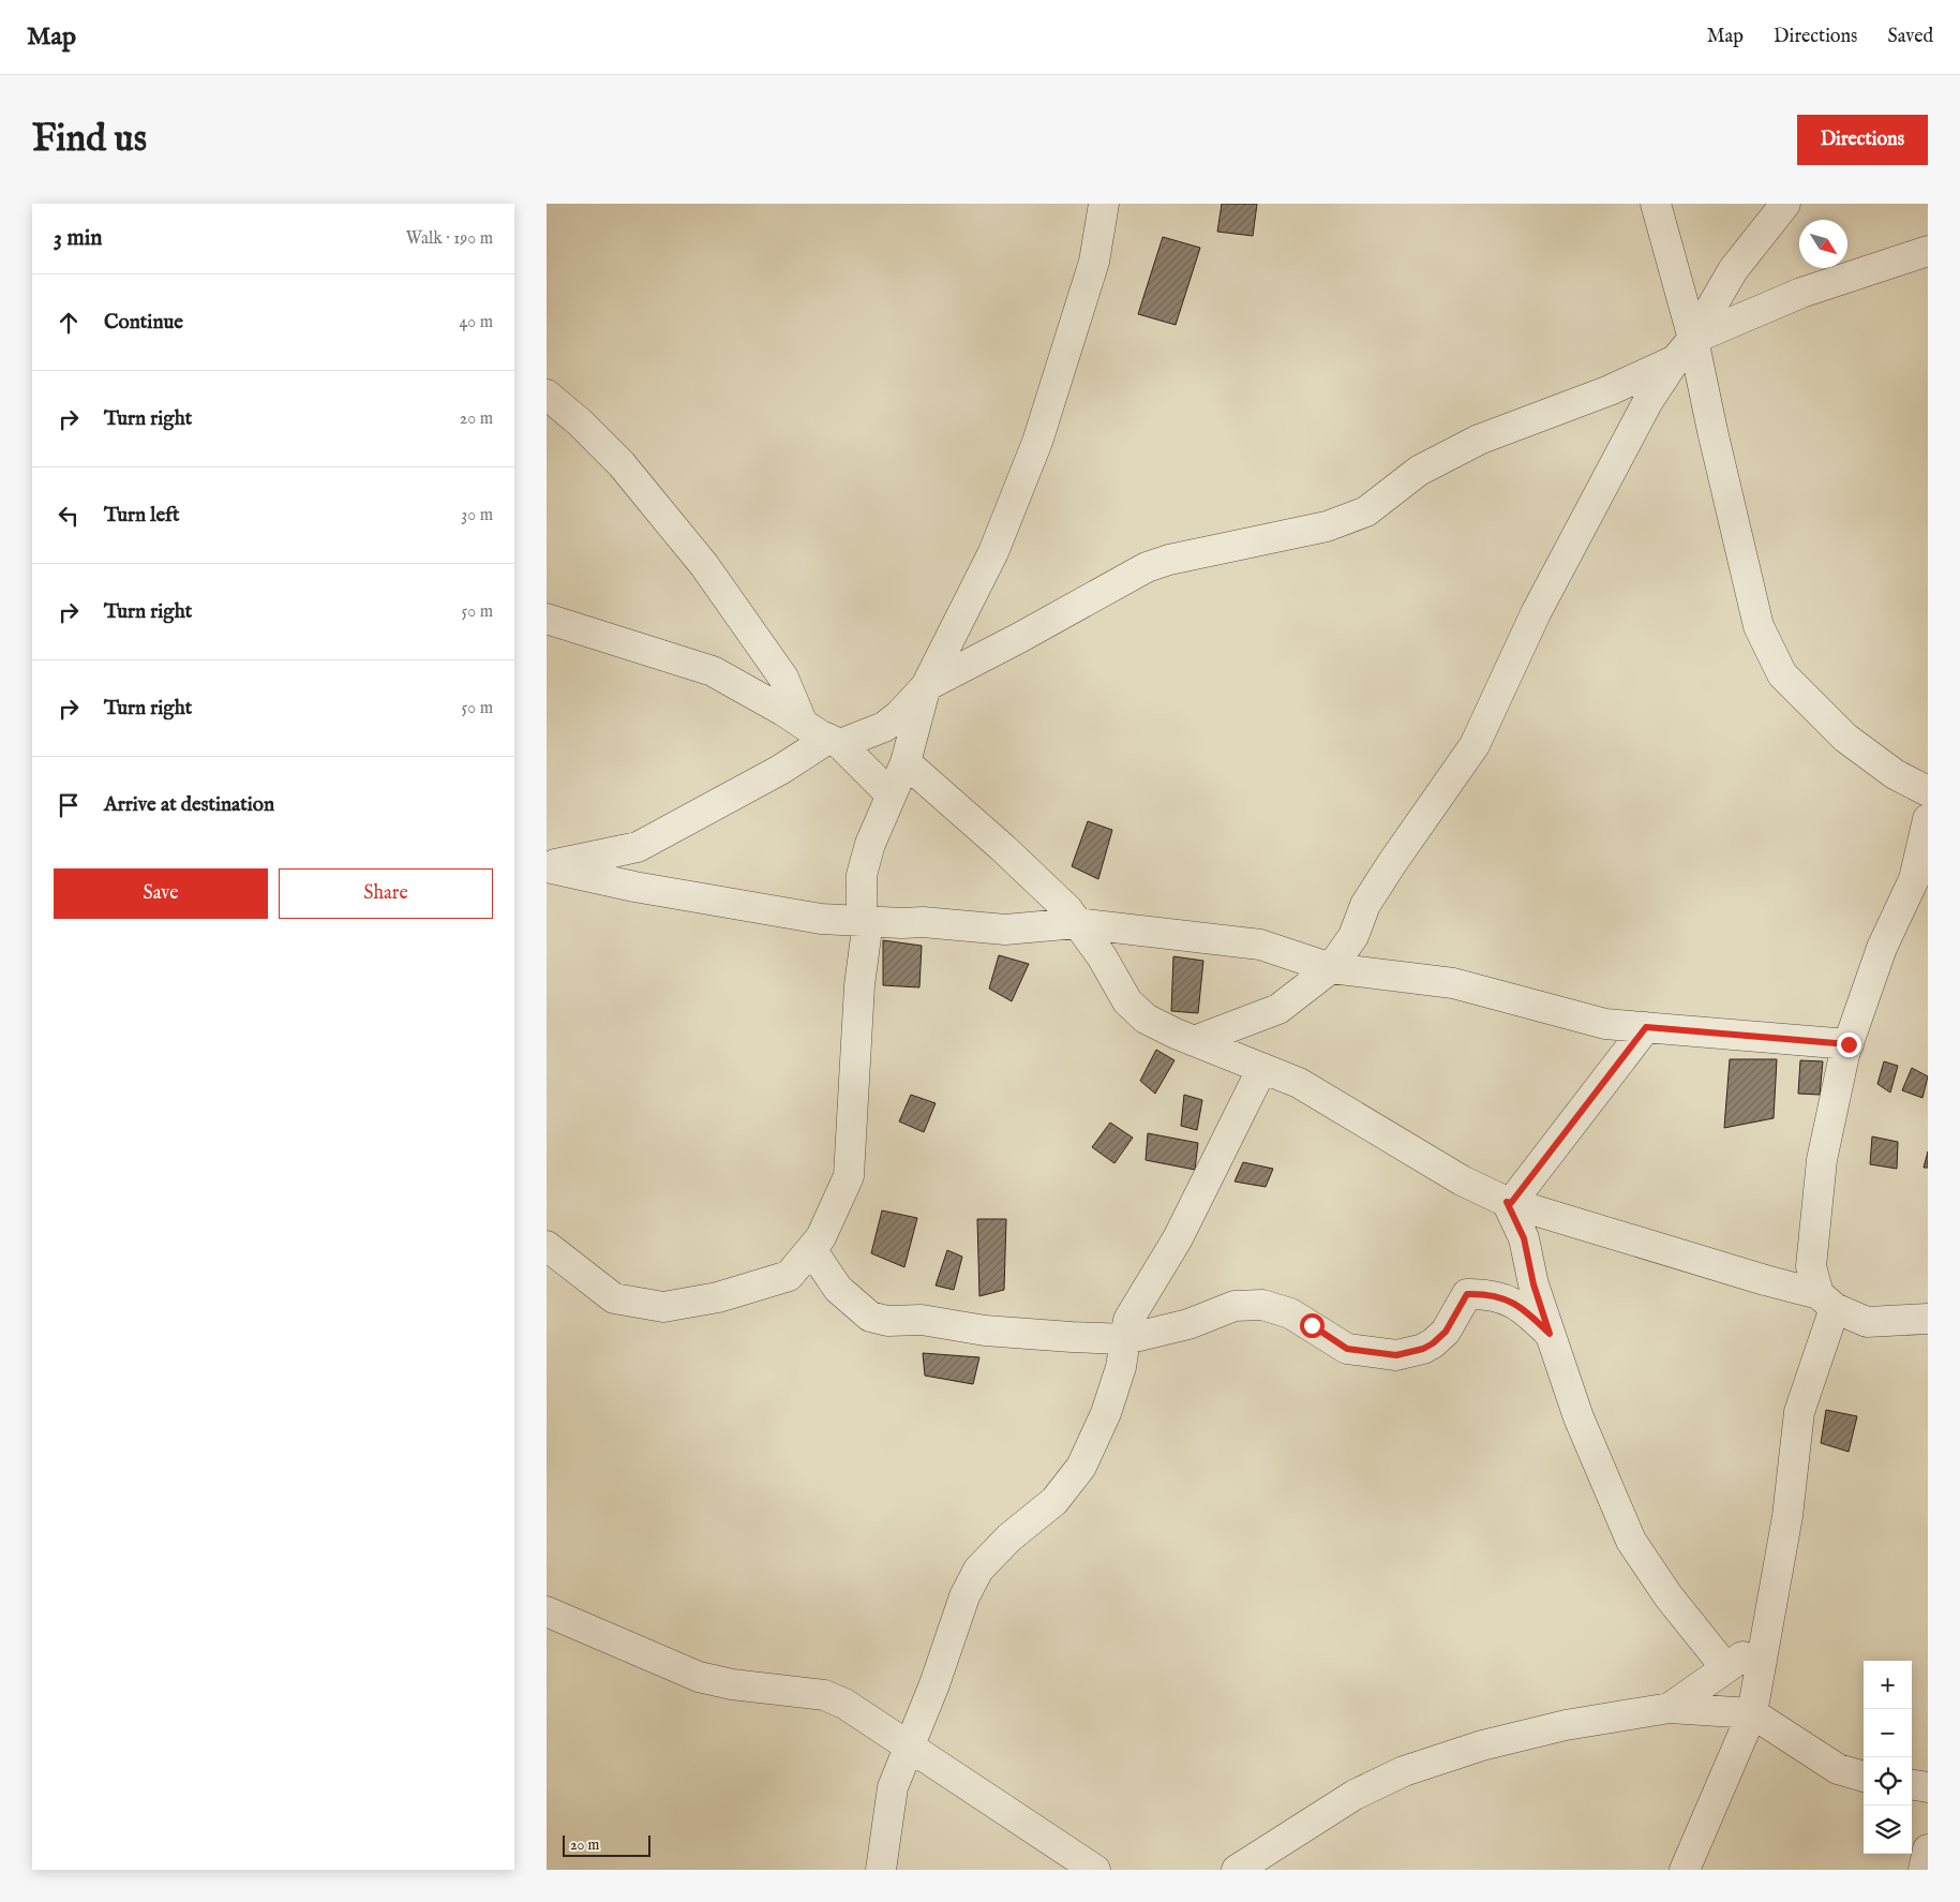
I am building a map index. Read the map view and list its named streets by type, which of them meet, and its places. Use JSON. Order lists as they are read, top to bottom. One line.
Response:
{"scale_bar":"20 m","north":"bottom right","page":{"header":"Map","nav":["Map","Directions","Saved"],"buttons":["Directions",["Save","Share"]],"title":"Find us","heading":["3 min","Walk · 190 m"],"list":[["Continue","40 m"],["Turn right","20 m"],["Turn left","30 m"],["Turn right","50 m"],["Turn right","50 m"],"Arrive at destination"],"map_buttons":["+","−"],"scale":"20 m"}}
